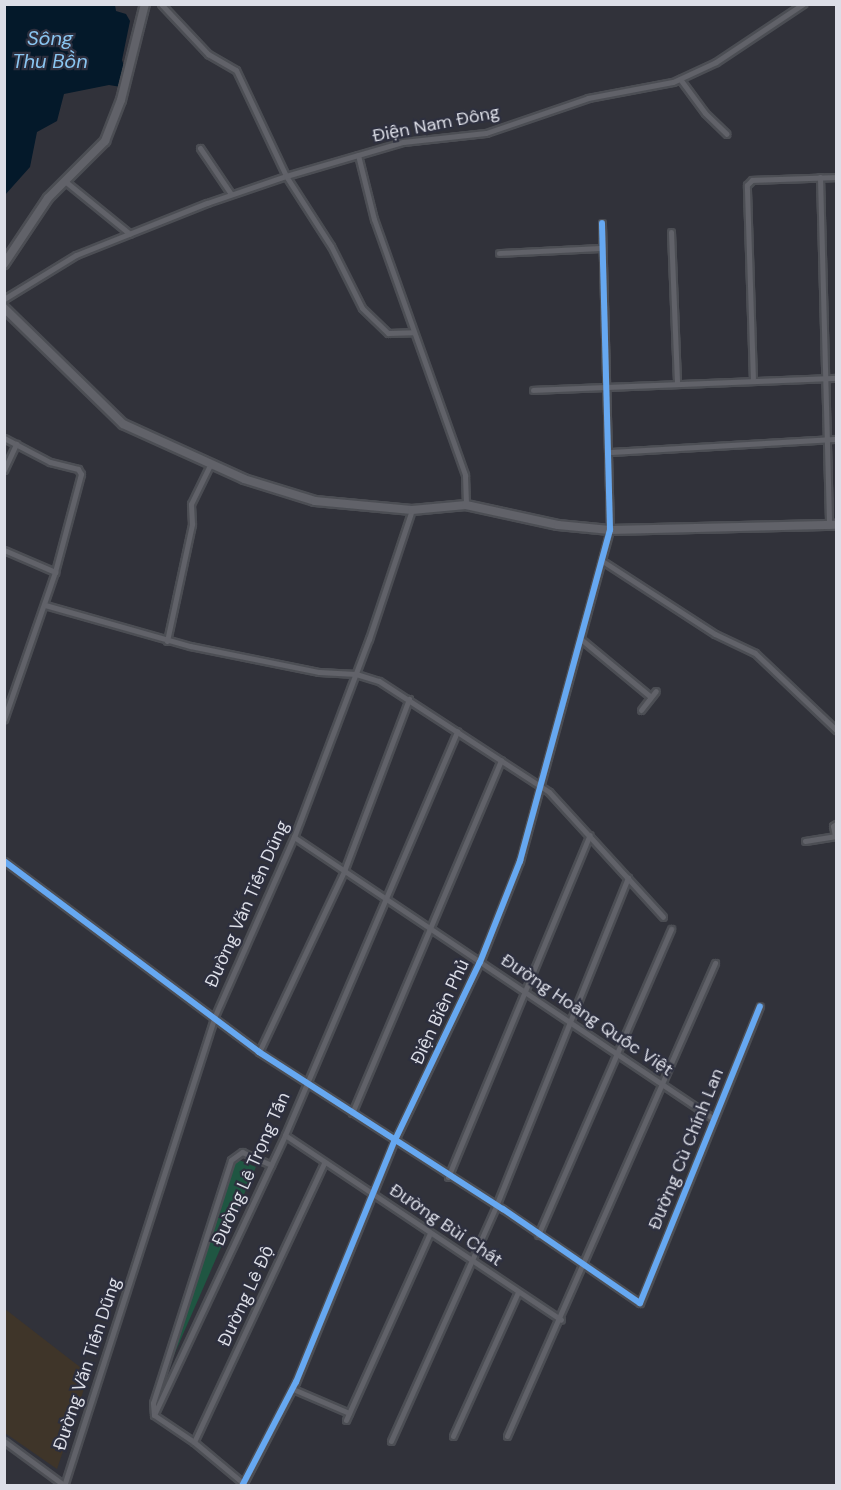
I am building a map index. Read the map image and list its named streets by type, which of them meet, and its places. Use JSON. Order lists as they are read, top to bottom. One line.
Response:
{"streets":{"street":["Điện Nam Đông","Đường Văn Tiến Dũng","Điện Biên Phủ","Đường Hoàng Quốc Việt","Đường Cù Chính Lan","Đường Lê Trọng Tấn","Đường Bùi Chát","Đường Lê Độ"]},"crossings":[["Đường Văn Tiến Dũng","Đường Hoàng Quốc Việt"],["Điện Biên Phủ","Đường Hoàng Quốc Việt"],["Điện Biên Phủ","Đường Bùi Chát"],["Đường Hoàng Quốc Việt","Đường Cù Chính Lan"],["Đường Hoàng Quốc Việt","Đường Lê Trọng Tấn"],["Đường Lê Trọng Tấn","Đường Bùi Chát"],["Đường Bùi Chát","Đường Lê Độ"]],"water":["Sông Thu Bồn"]}
